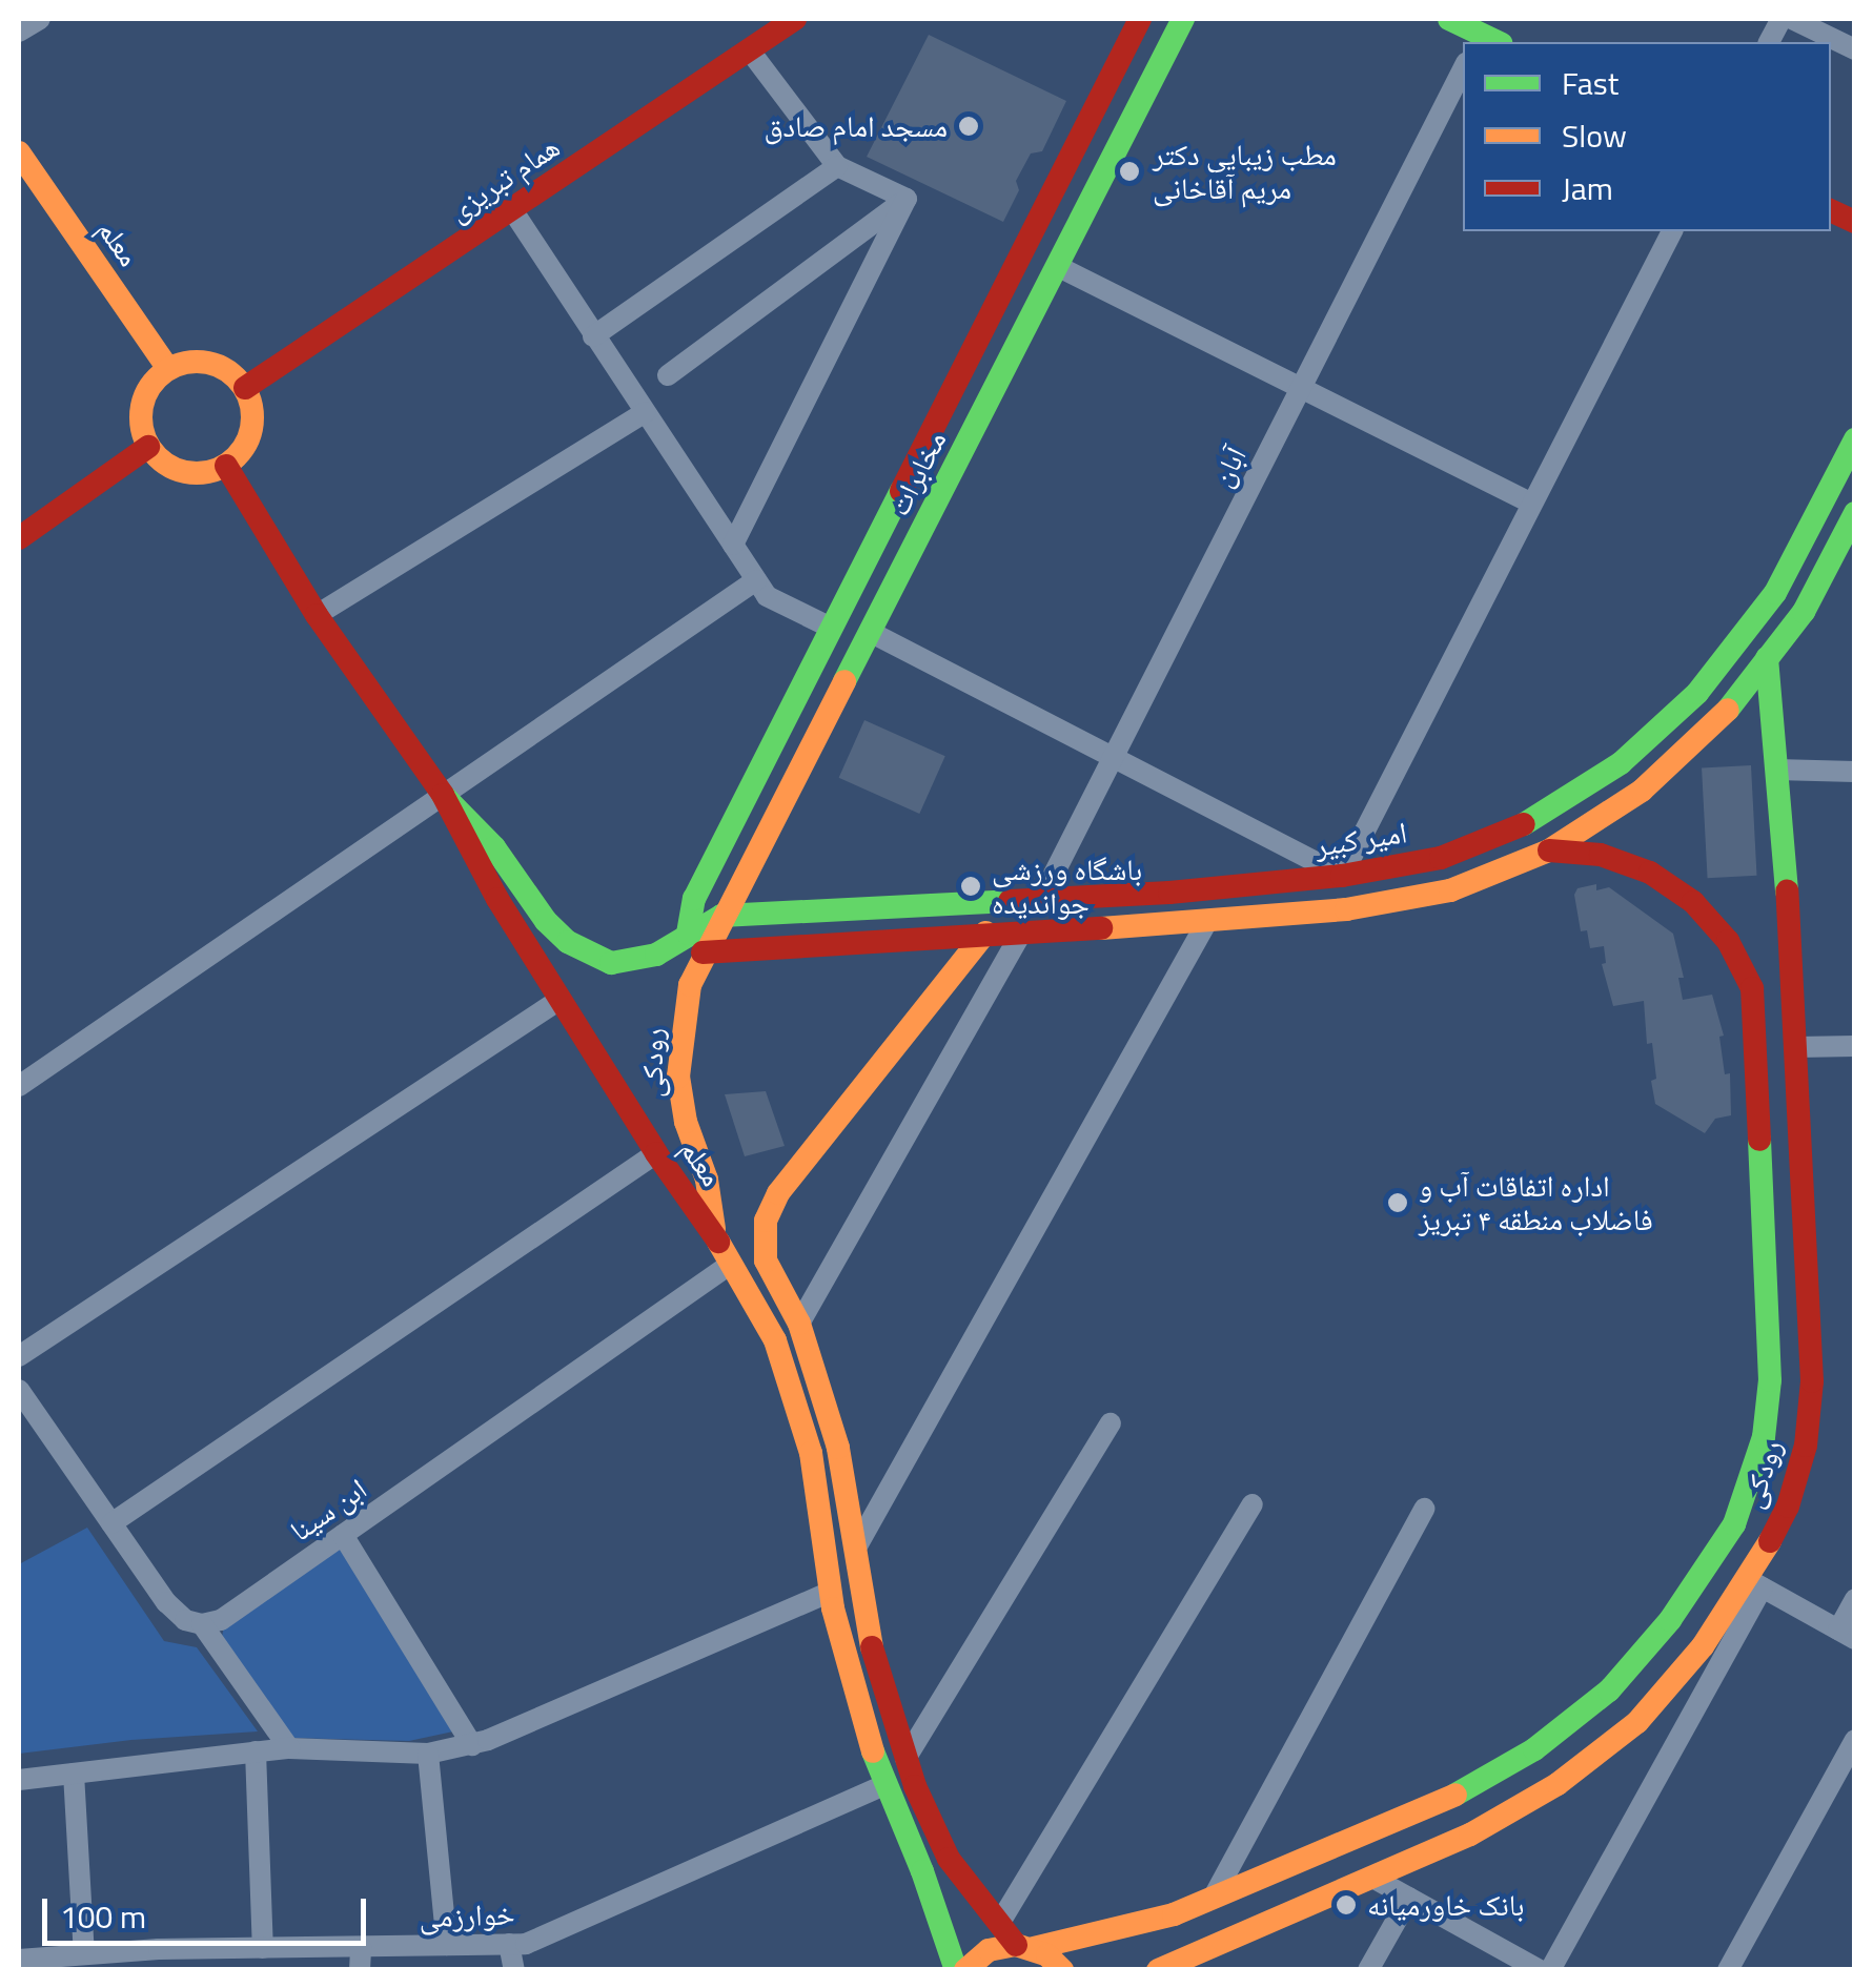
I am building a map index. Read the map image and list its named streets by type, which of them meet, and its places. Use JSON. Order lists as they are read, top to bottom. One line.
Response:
{"streets":{"main road":["همام تبریزی","معلم","مخابرات","امیر کبیر","رودکی","رودکى"],"street":["آبان","ابن سینا","خوارزمی"]},"crossings":[["همام تبریزی","معلم"],["معلم","رودکی"],["معلم","ابن سینا"],["معلم","خوارزمی"],["آبان","امیر کبیر"],["مخابرات","امیر کبیر"],["مخابرات","رودکی"]],"places":["مسجد امام صادق","مطب زیبایی دکتر مریم آقاخانی","باشگاه ورزشی جواندیده","اداره اتفاقات آب و فاضلاب منطقه ۴ تبریز","بانک خاورمیانه"],"legend":["Fast","Slow","Jam"],"scale_bar":"100 m"}
